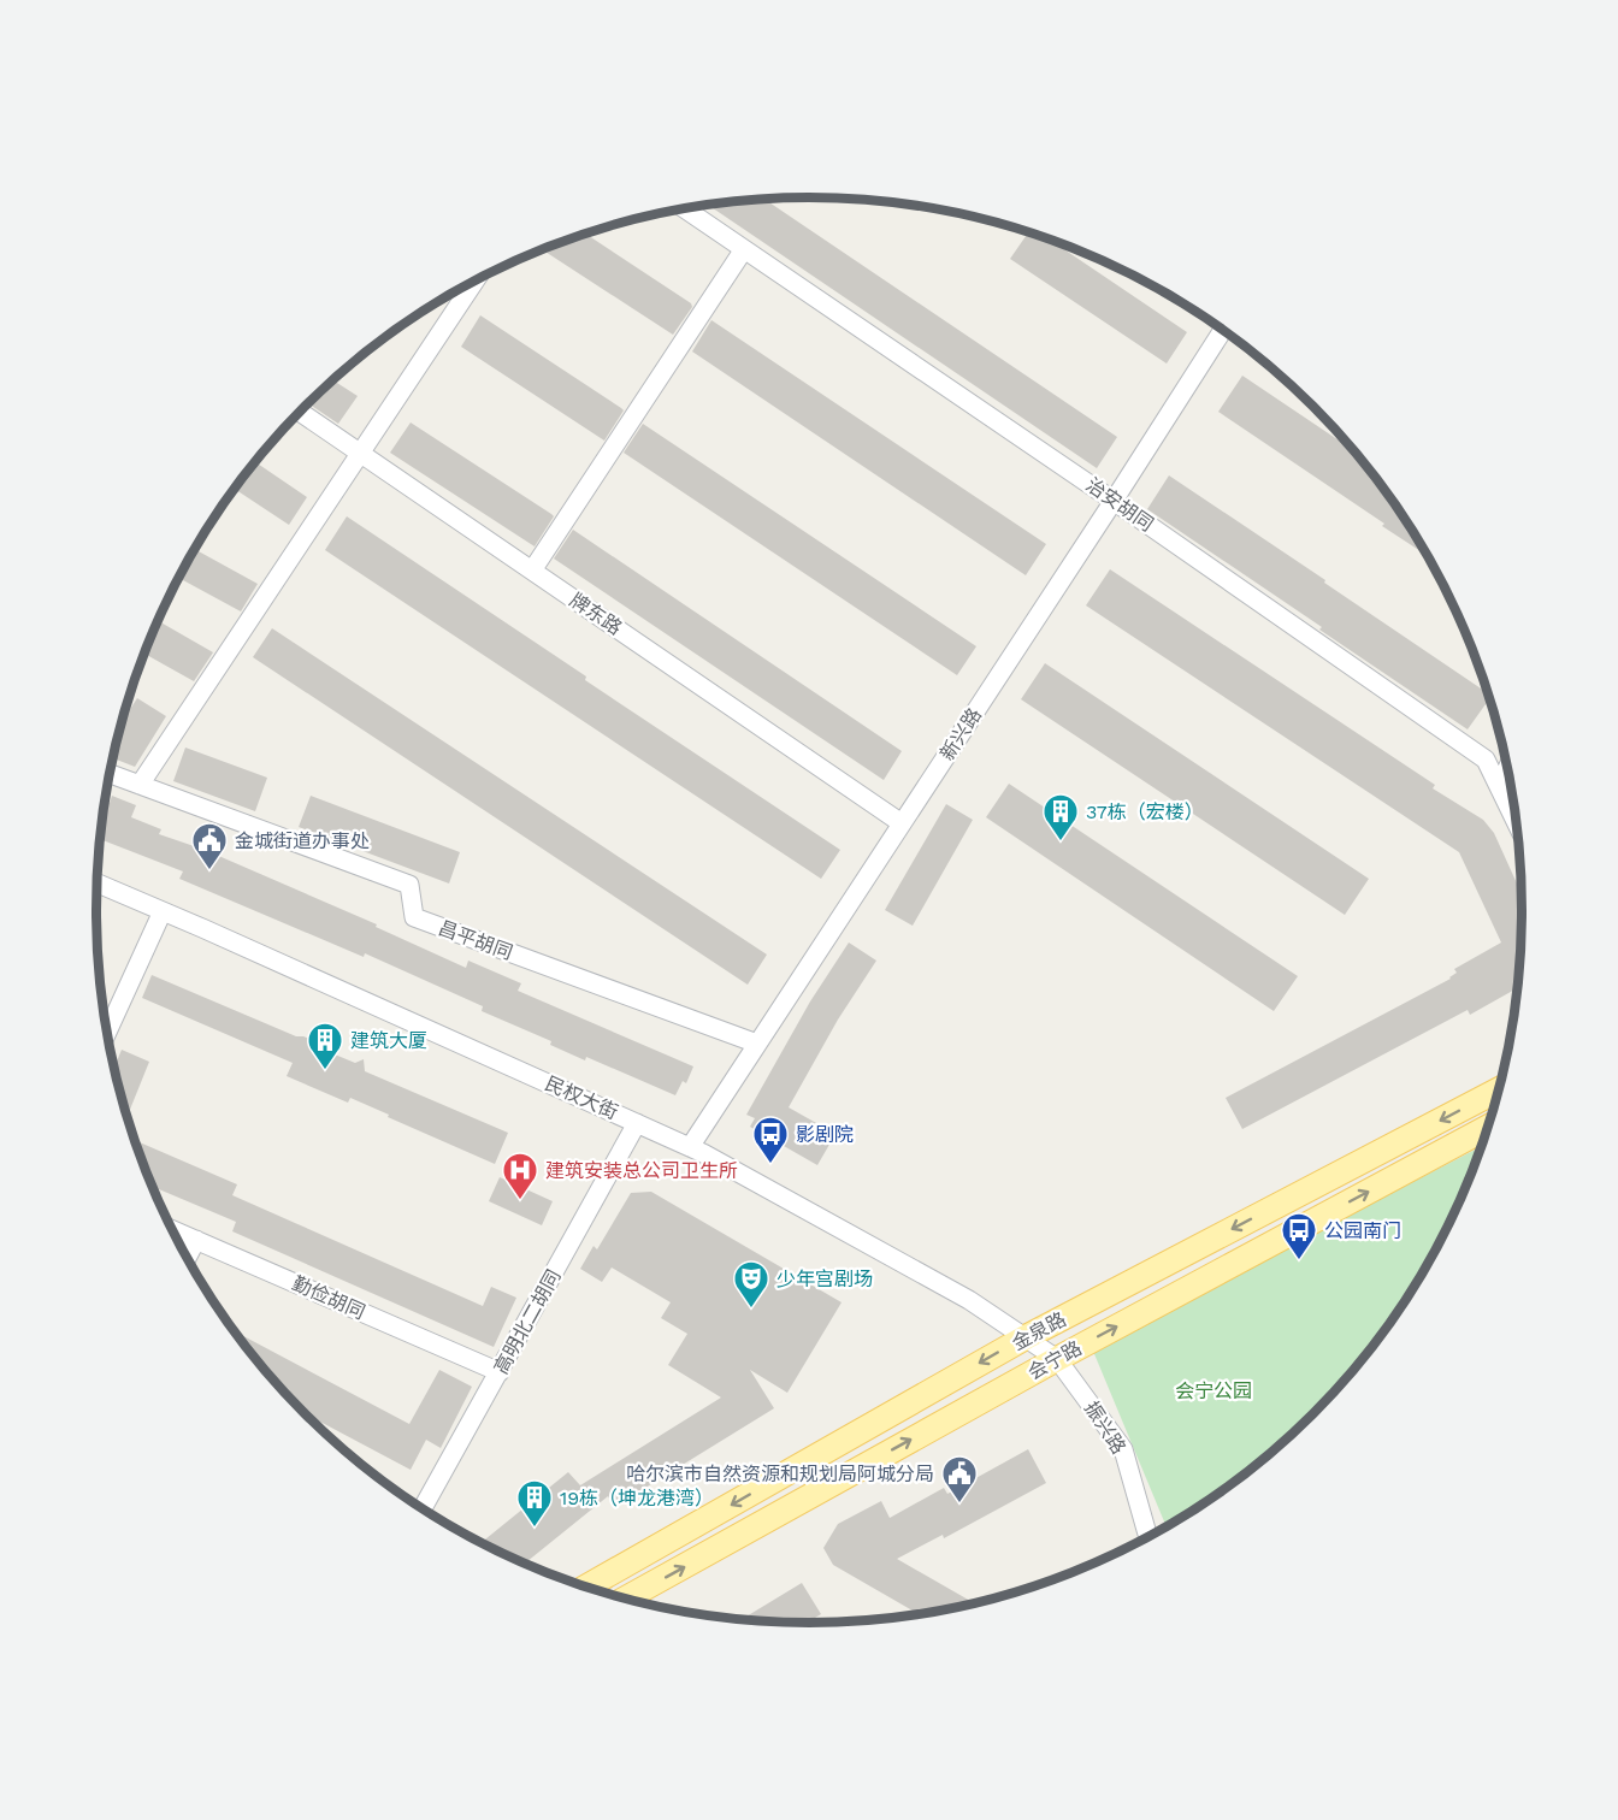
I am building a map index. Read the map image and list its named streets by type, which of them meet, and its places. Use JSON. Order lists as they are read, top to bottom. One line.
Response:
{"streets":{"main road":["金泉路","会宁路"],"street":["治安胡同","牌东路","新兴路","昌平胡同","民权大街","勤俭胡同","高明北二胡同","振兴路"]},"crossings":[["治安胡同","新兴路"],["牌东路","新兴路"],["新兴路","昌平胡同"],["新兴路","民权大街"],["民权大街","高明北二胡同"],["民权大街","金泉路"],["民权大街","会宁路"],["民权大街","振兴路"],["勤俭胡同","高明北二胡同"],["会宁路","振兴路"]],"one_way":["金泉路","会宁路"],"parks":["会宁公园"],"places":{"building":["37栋（宏楼）","建筑大厦","19栋（坤龙港湾）"],"public building":["金城街道办事处","哈尔滨市自然资源和规划局阿城分局"],"bus stop":["影剧院","公园南门"],"hospital":["建筑安装总公司卫生所"],"theatre":["少年宫剧场"]}}
